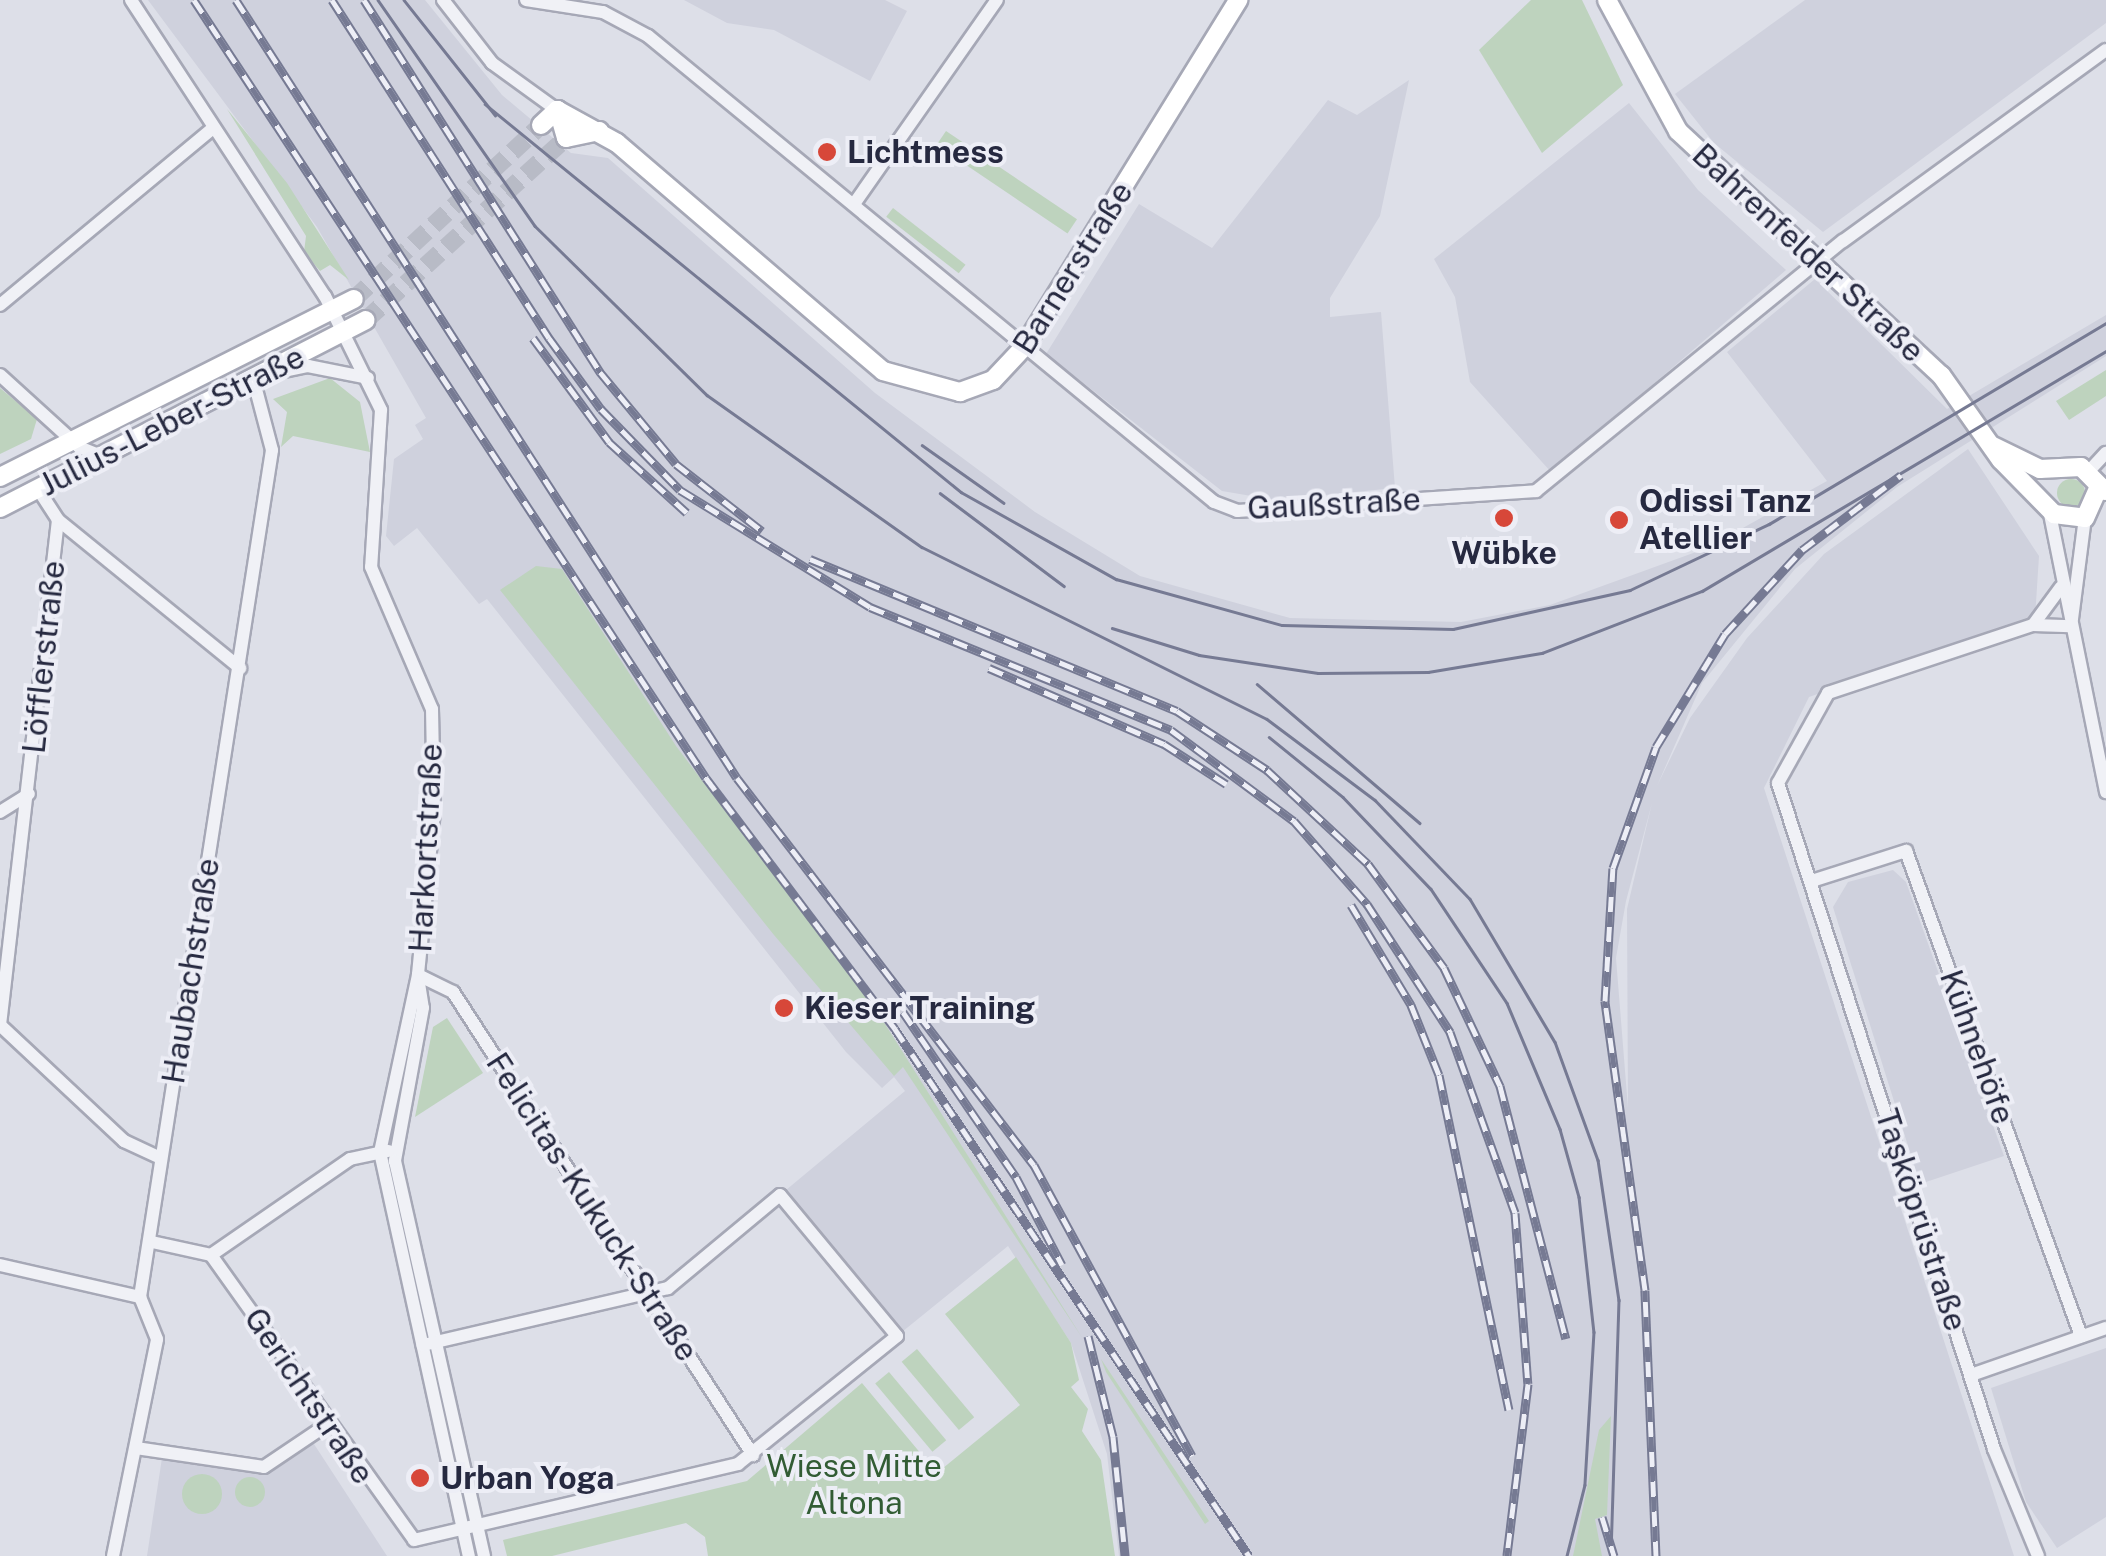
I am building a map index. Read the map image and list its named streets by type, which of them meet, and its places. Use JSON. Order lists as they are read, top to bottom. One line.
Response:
{"streets":{"main road":["Bahrenfelder Straße","Barnerstraße","Julius-Leber-Straße"],"street":["Gaußstraße","Löfflerstraße","Harkortstraße","Haubachstraße","Kühnehöfe","Felicitas-Kukuck-Straße","Taşköprüstraße","Gerichtstraße"]},"crossings":[["Bahrenfelder Straße","Gaußstraße"],["Barnerstraße","Gaußstraße"],["Julius-Leber-Straße","Harkortstraße"],["Julius-Leber-Straße","Haubachstraße"],["Harkortstraße","Felicitas-Kukuck-Straße"],["Harkortstraße","Gerichtstraße"],["Kühnehöfe","Taşköprüstraße"]],"parks":["Wiese Mitte Altona"],"places":["Lichtmess","Wübke","Odissi Tanz Atellier","Kieser Training","Urban Yoga"]}
